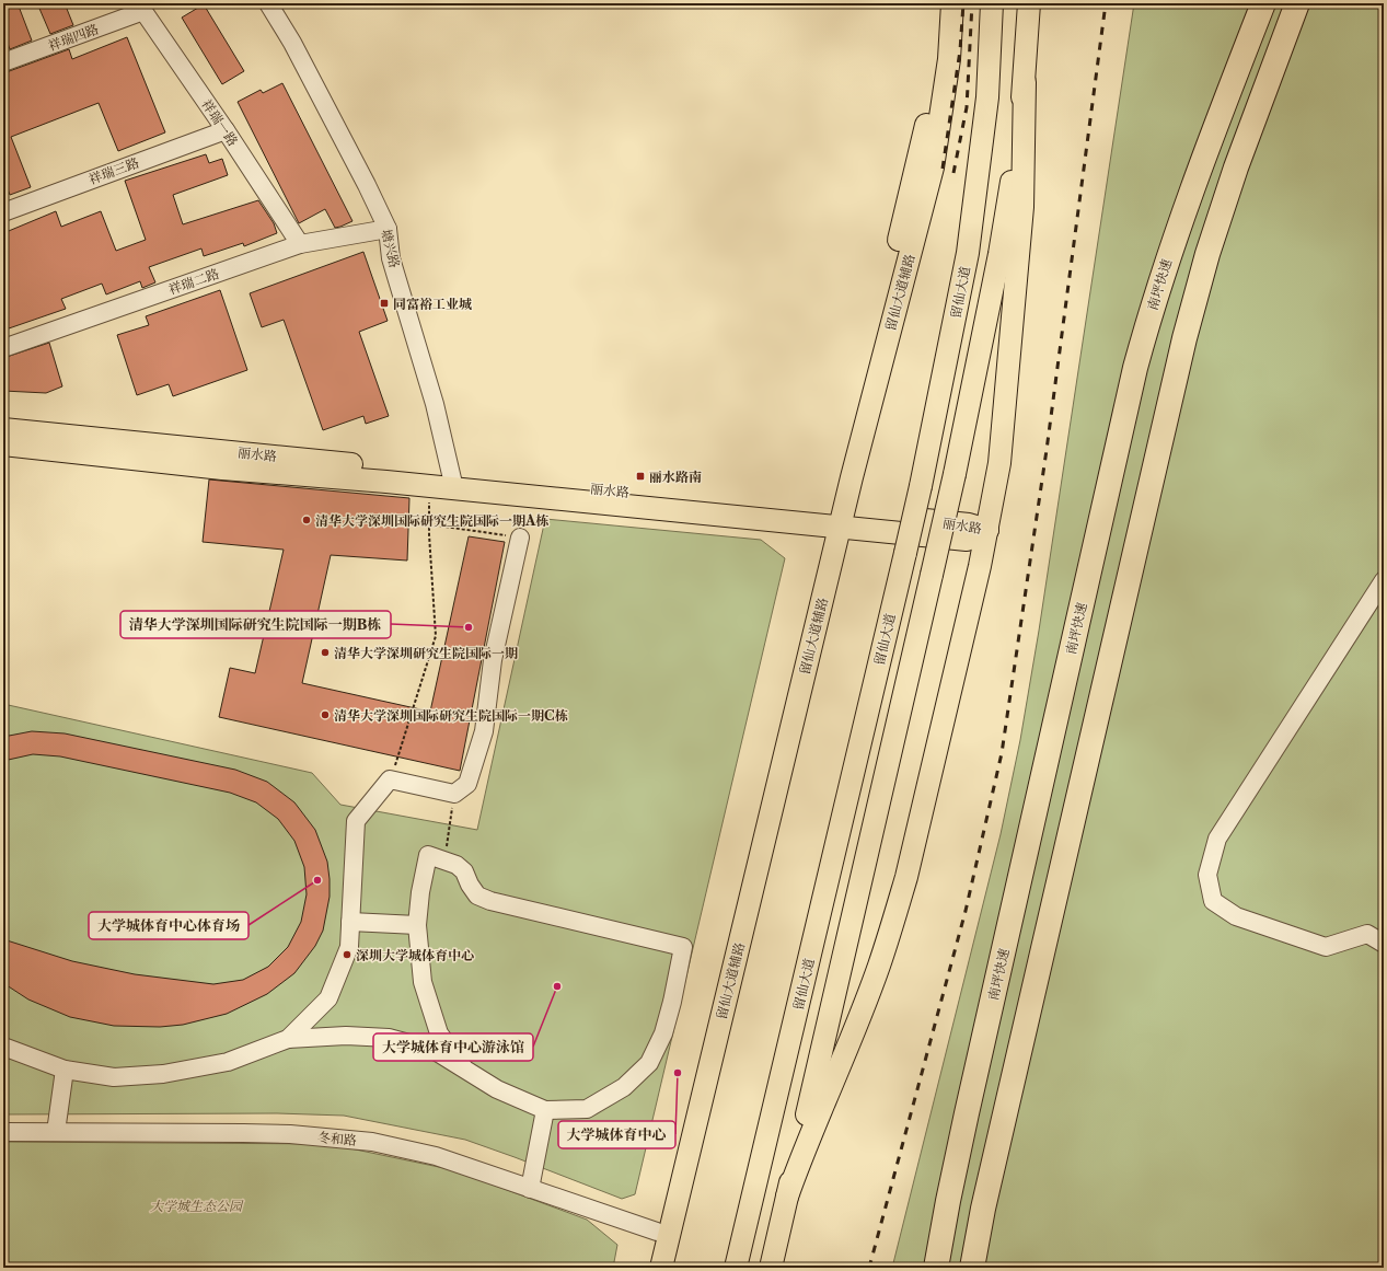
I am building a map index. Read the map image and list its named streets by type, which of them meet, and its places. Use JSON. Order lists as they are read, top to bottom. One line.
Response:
{"streets":{"highway":["南坪快速"],"main road":["留仙大道辅路","留仙大道","丽水路"],"street":["祥瑞四路","祥瑞一路","祥瑞三路","塘兴路","祥瑞二路","冬和路"]},"crossings":[["祥瑞四路","祥瑞一路"],["祥瑞一路","祥瑞三路"],["祥瑞一路","祥瑞二路"],["塘兴路","祥瑞二路"],["塘兴路","丽水路"],["留仙大道辅路","丽水路"],["留仙大道辅路","冬和路"]],"parks":["大学城生态公园"],"places":{"transit":["同富裕工业城","丽水路南"],"other":["清华大学深圳国际研究生院国际一期A栋","清华大学深圳国际研究生院国际一期B栋","清华大学深圳研究生院国际一期","清华大学深圳国际研究生院国际一期C栋","大学城体育中心体育场","深圳大学城体育中心","大学城体育中心游泳馆","大学城体育中心"]}}
